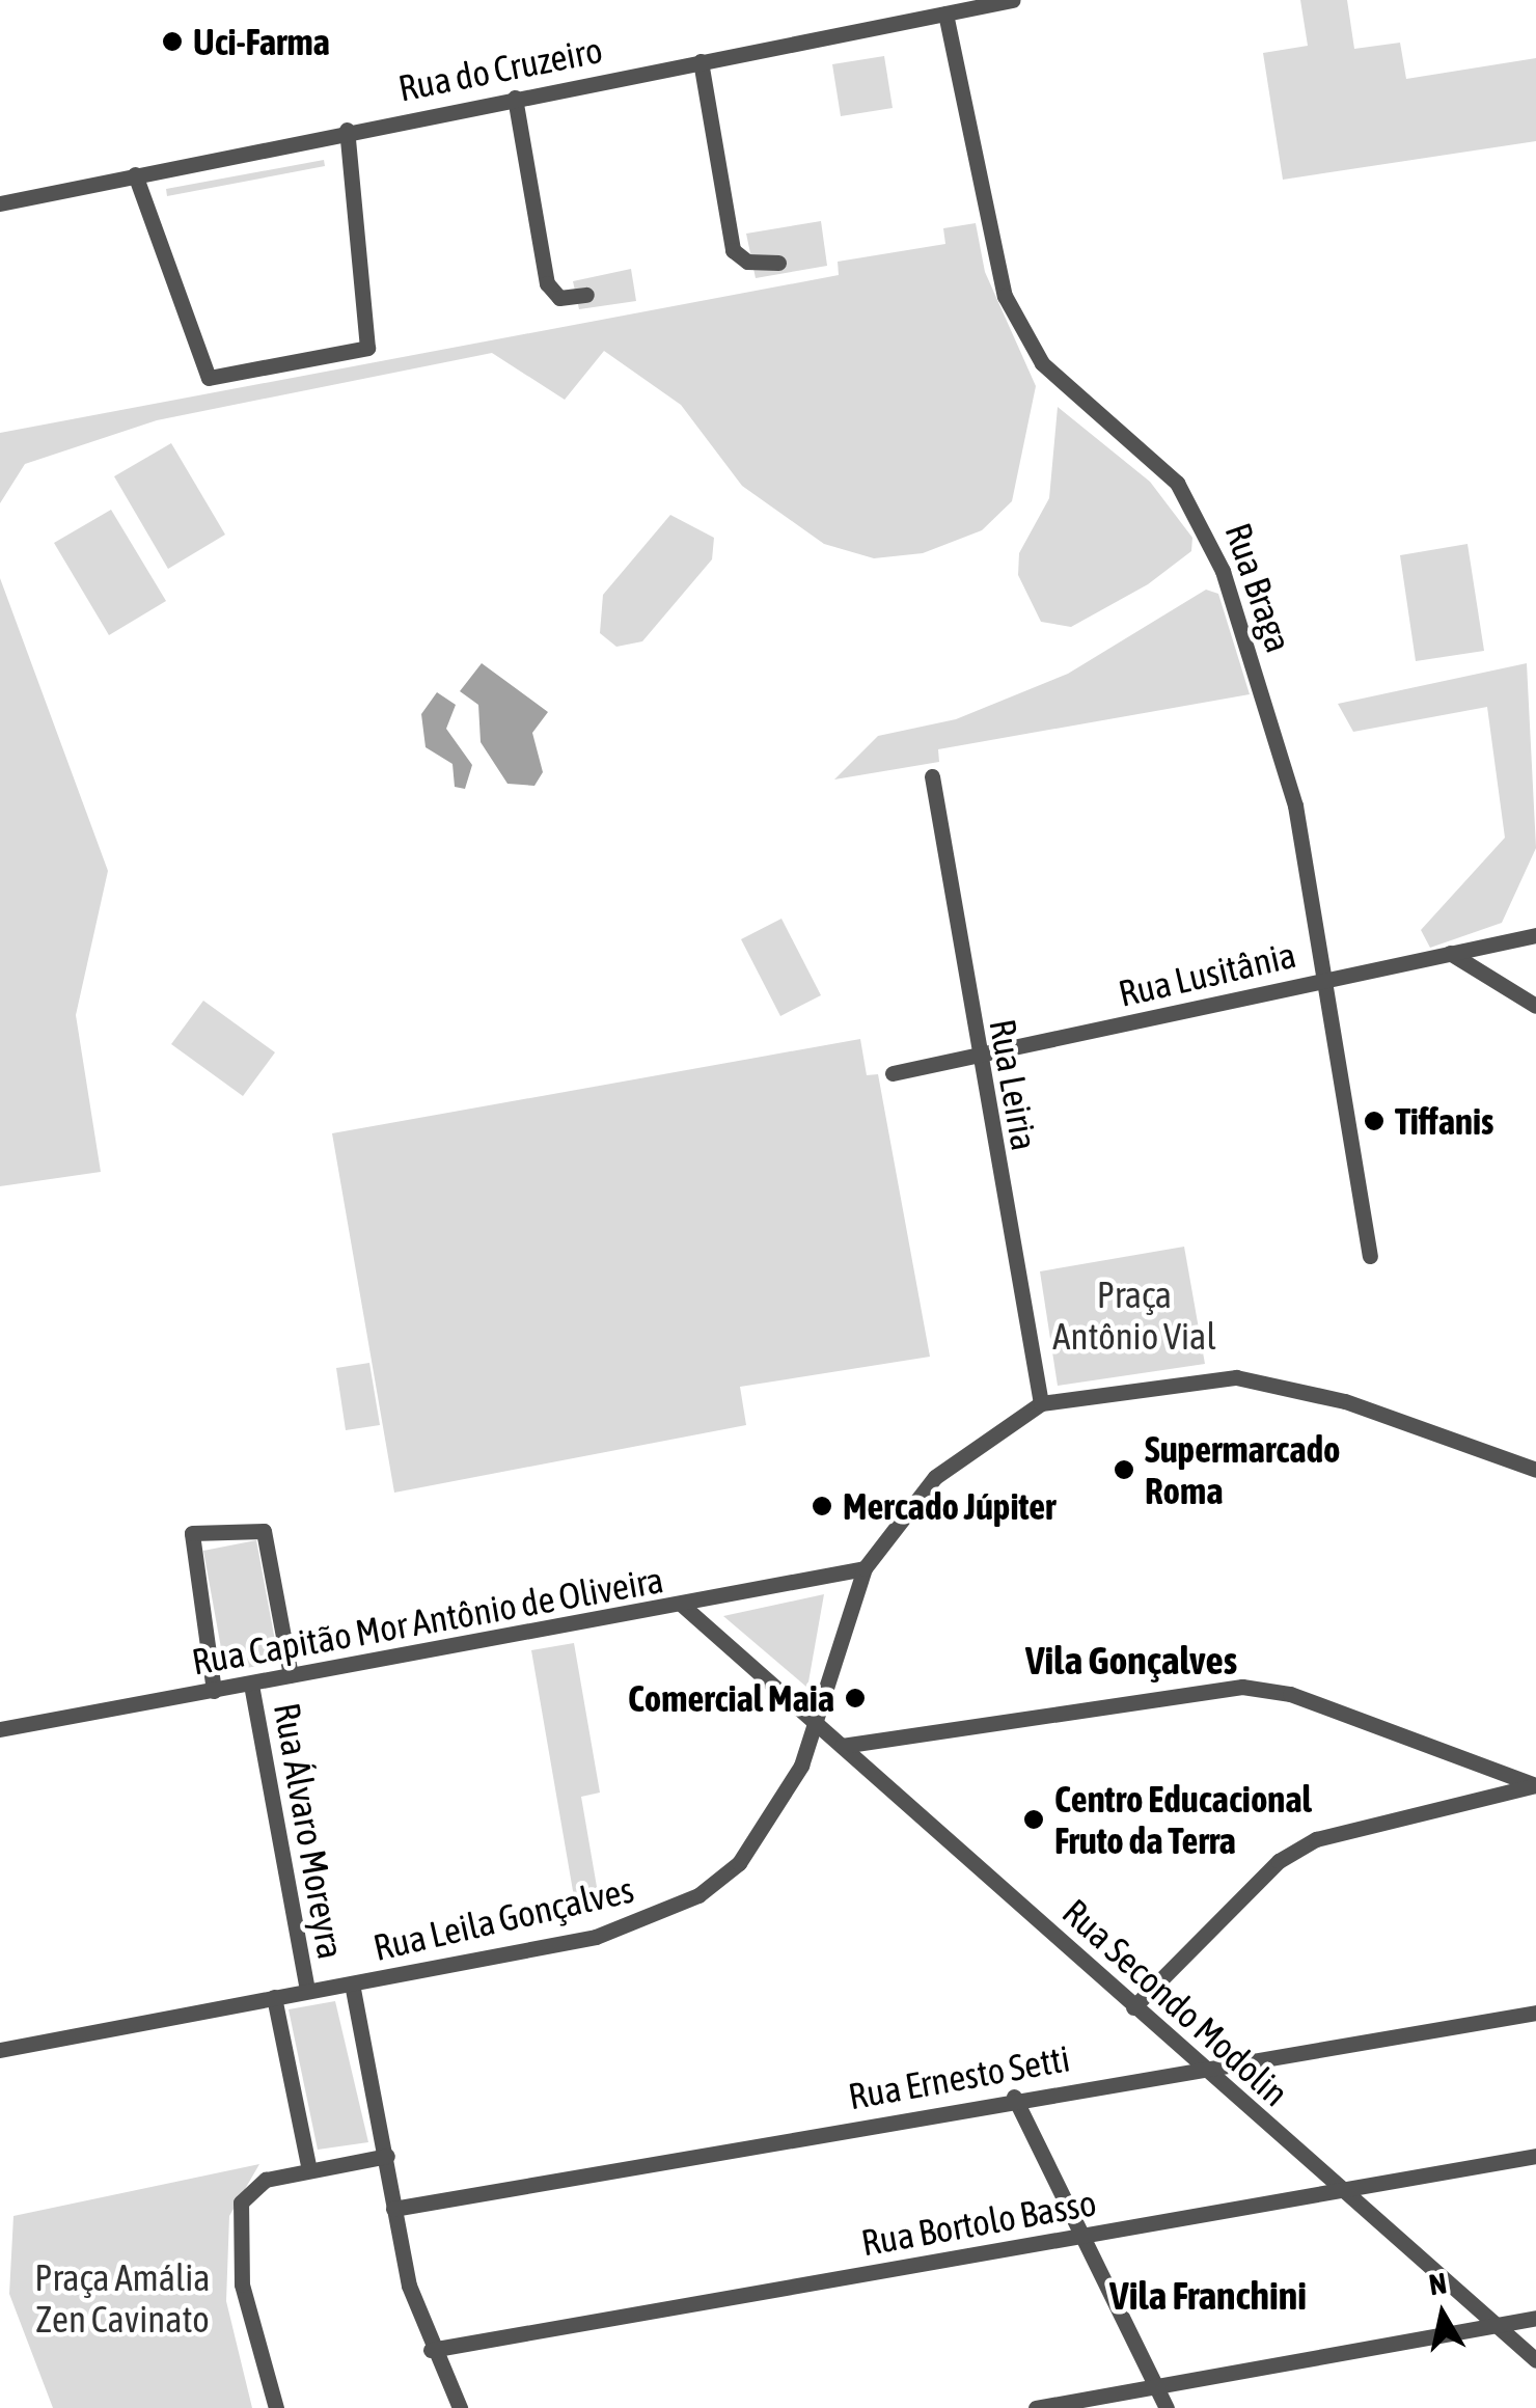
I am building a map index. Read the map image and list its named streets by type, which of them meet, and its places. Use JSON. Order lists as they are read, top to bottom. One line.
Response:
{"streets":{"street":["Rua do Cruzeiro","Rua Braga","Rua Lusitânia","Rua Leiria","Rua Capitão Mor Antônio de Oliveira","Rua Álvaro Moreyra","Rua Leila Gonçalves","Rua Secondo Modolin","Rua Ernesto Setti","Rua Bortolo Basso"]},"crossings":[["Rua do Cruzeiro","Rua Braga"],["Rua Braga","Rua Lusitânia"],["Rua Lusitânia","Rua Leiria"],["Rua Leiria","Rua Leila Gonçalves"],["Rua Capitão Mor Antônio de Oliveira","Rua Álvaro Moreyra"],["Rua Capitão Mor Antônio de Oliveira","Rua Leila Gonçalves"],["Rua Capitão Mor Antônio de Oliveira","Rua Secondo Modolin"],["Rua Álvaro Moreyra","Rua Leila Gonçalves"],["Rua Leila Gonçalves","Rua Secondo Modolin"],["Rua Secondo Modolin","Rua Ernesto Setti"],["Rua Secondo Modolin","Rua Bortolo Basso"]],"districts":["Vila Gonçalves","Vila Franchini"],"parks":["Praça Antônio Vial","Praça Amália Zen Cavinato"],"places":["Uci-Farma","Tiffanis","Supermarcado Roma","Mercado Júpiter","Comercial Maia","Centro Educacional Fruto da Terra"],"north":"top"}
